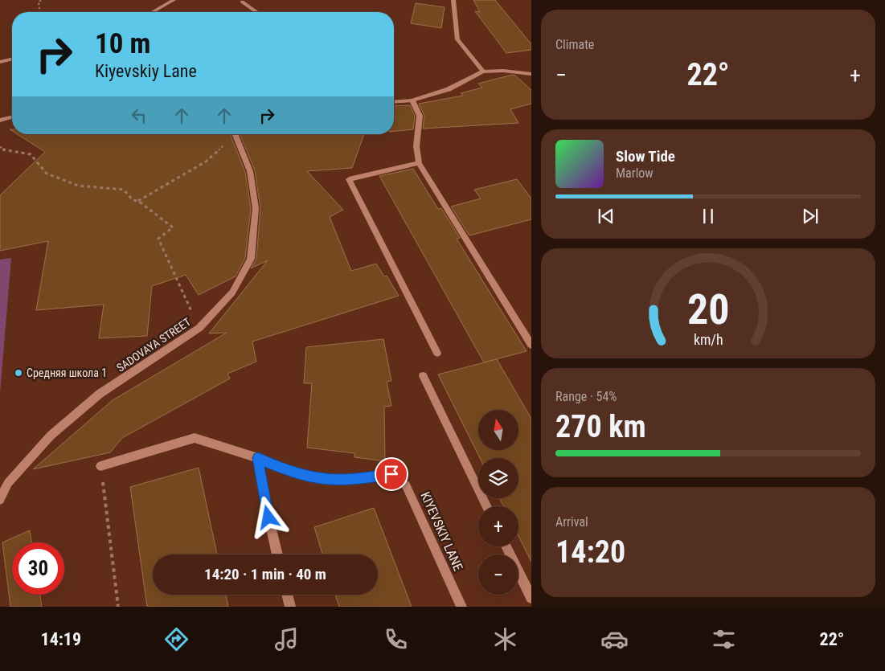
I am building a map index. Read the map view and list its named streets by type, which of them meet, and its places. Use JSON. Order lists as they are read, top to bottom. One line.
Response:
{"streets":{"street":["SADOVAYA STREET","KIYEVSKIY LANE"]},"places":["Средняя школа 1"],"north":"top","page":{"tile":["Climate",["Range · 54%","270 km"],["Arrival","14:20"]],"turn":["10 m","Kiyevskiy Lane"],"heat":["−","22°","+"],"song":["Slow Tide","Marlow"],"map_buttons":["+","−"],"limit":"30","trip":"14:20 · 1 min · 40 m","tabs":["14:19","22°"],"gauge":["20","km/h"]}}
